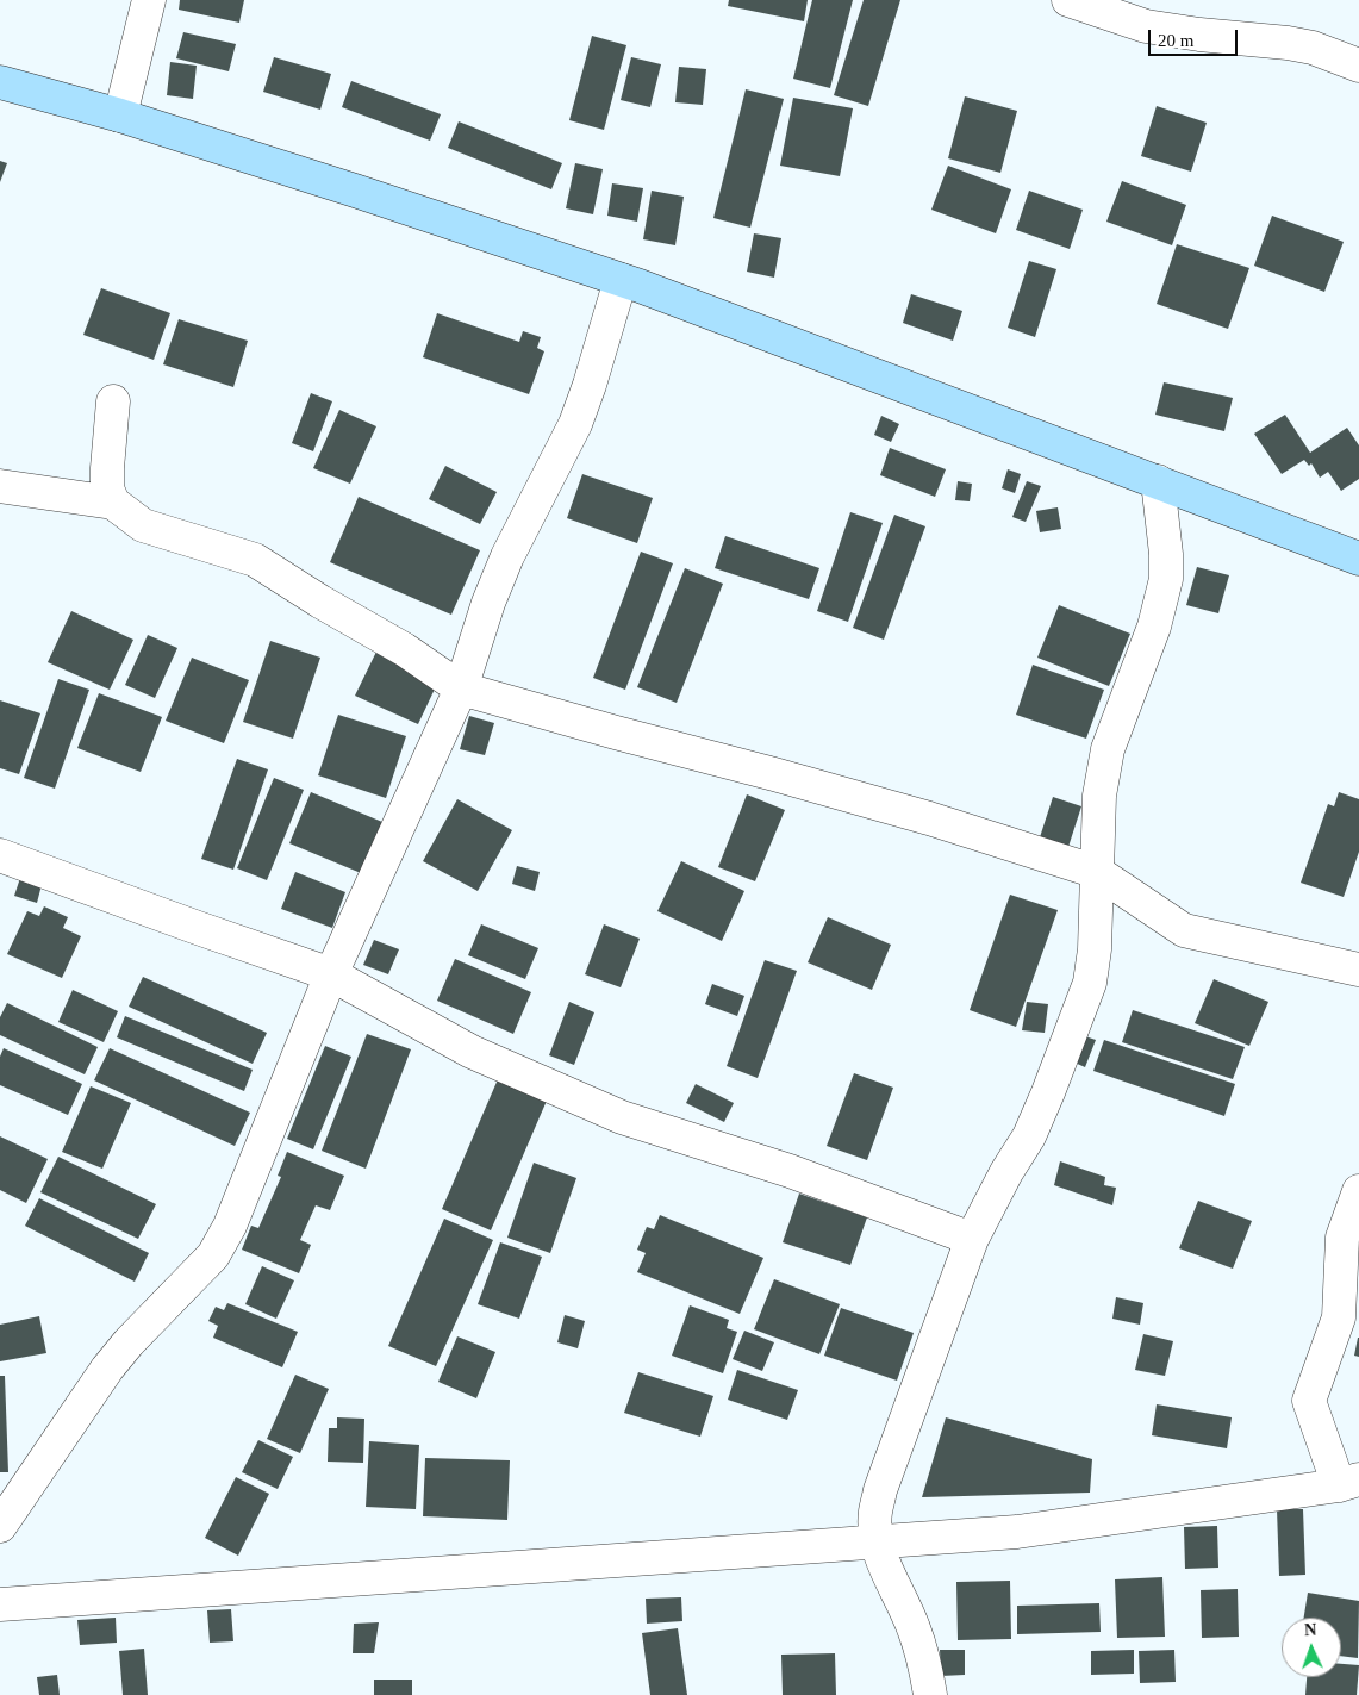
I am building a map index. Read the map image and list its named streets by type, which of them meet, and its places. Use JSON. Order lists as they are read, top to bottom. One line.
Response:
{"scale_bar":"20 m","north":"top"}
